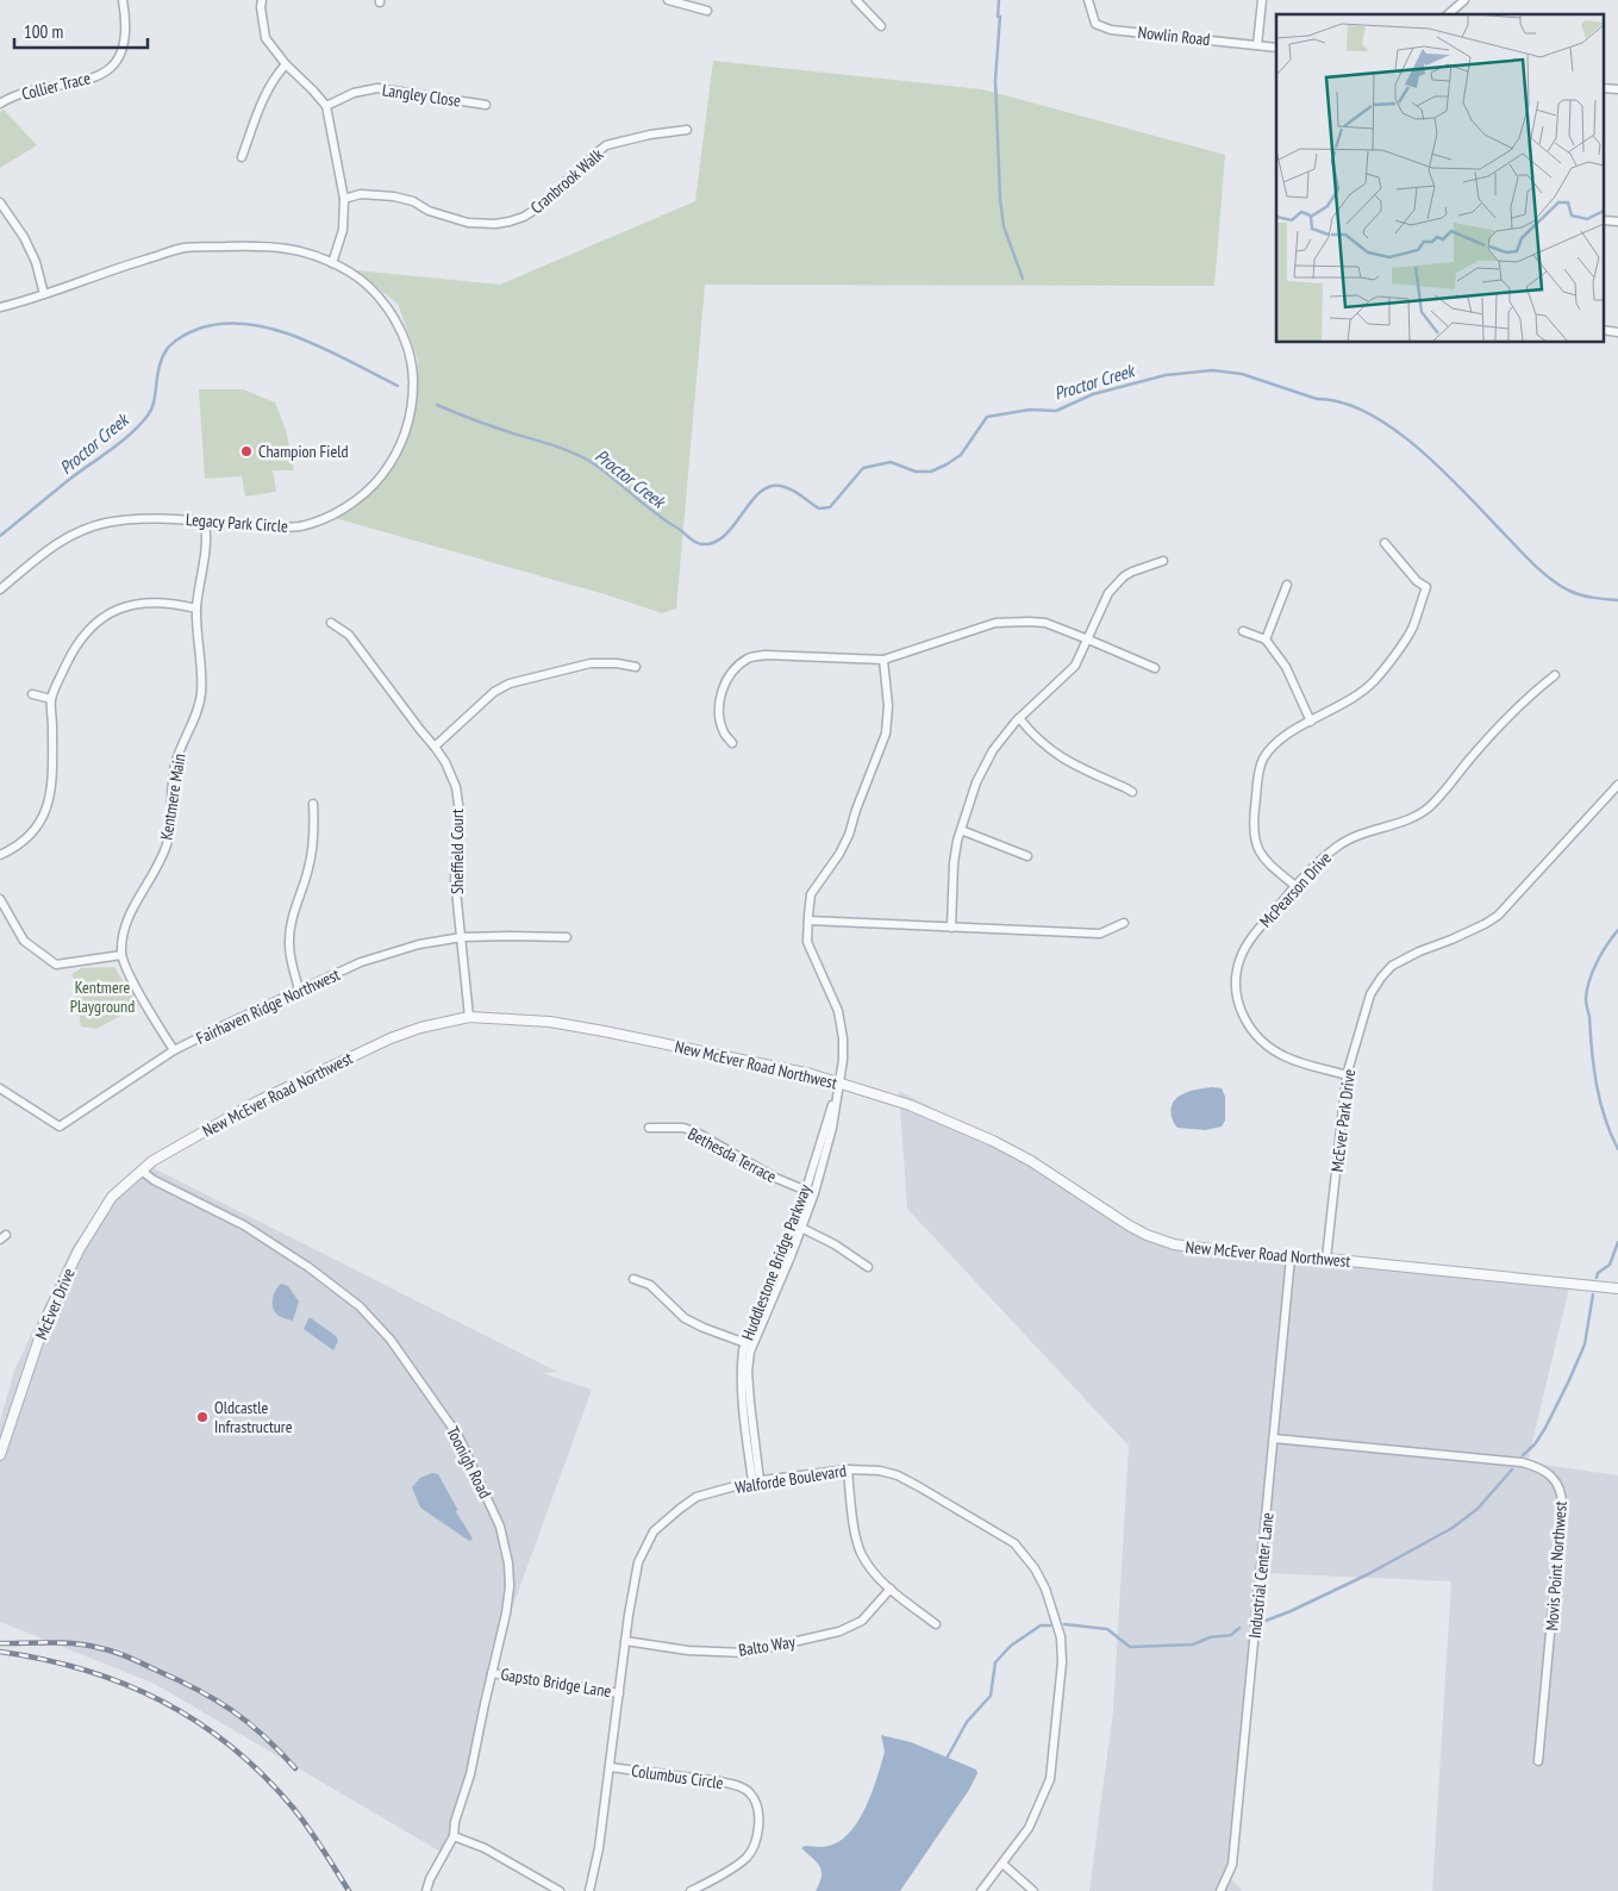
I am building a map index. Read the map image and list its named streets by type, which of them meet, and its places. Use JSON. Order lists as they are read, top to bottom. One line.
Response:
{"streets":{"street":["Nowlin Road","Collier Trace","Langley Close","Cranbrook Walk","Legacy Park Circle","Kentmere Main","Sheffield Court","McPearson Drive","Fairhaven Ridge Northwest","New McEver Road Northwest","McEver Park Drive","Bethesda Terrace","Huddlestone Bridge Parkway","McEver Drive","Toonigh Road","Walforde Boulevard","Movis Point Northwest","Industrial Center Lane","Balto Way","Gapsto Bridge Lane","Columbus Circle"]},"crossings":[["Legacy Park Circle","Kentmere Main"],["Sheffield Court","Fairhaven Ridge Northwest"],["Sheffield Court","New McEver Road Northwest"],["McPearson Drive","McEver Park Drive"],["New McEver Road Northwest","McEver Park Drive"],["New McEver Road Northwest","Huddlestone Bridge Parkway"],["New McEver Road Northwest","McEver Drive"],["New McEver Road Northwest","Toonigh Road"],["New McEver Road Northwest","Industrial Center Lane"],["Bethesda Terrace","Huddlestone Bridge Parkway"],["Huddlestone Bridge Parkway","Walforde Boulevard"],["McEver Drive","Toonigh Road"],["Toonigh Road","Gapsto Bridge Lane"],["Walforde Boulevard","Balto Way"],["Walforde Boulevard","Gapsto Bridge Lane"],["Walforde Boulevard","Columbus Circle"],["Movis Point Northwest","Industrial Center Lane"]],"water":["Proctor Creek"],"parks":["Kentmere Playground"],"places":["Champion Field","Oldcastle Infrastructure"],"scale_bar":"100 m"}
